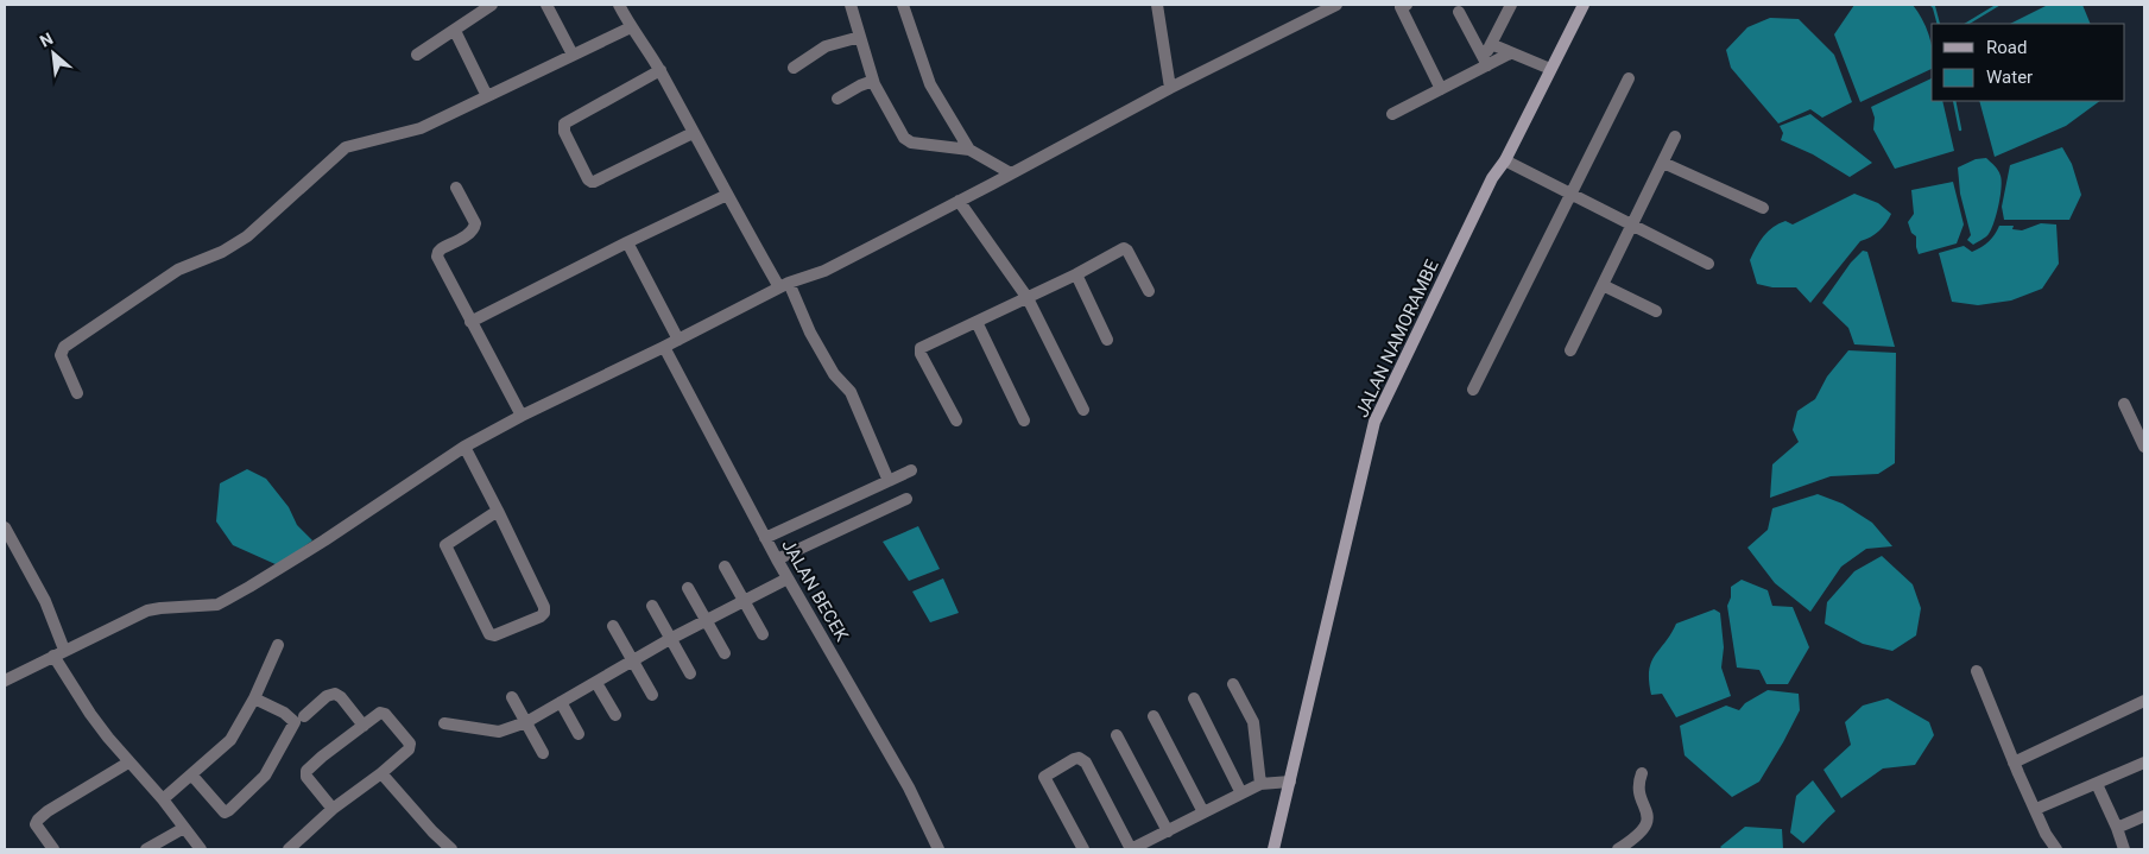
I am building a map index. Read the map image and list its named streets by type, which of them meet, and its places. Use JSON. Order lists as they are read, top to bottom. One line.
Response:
{"streets":{"main road":["JALAN NAMORAMBE"],"street":["JALAN BECEK"]},"legend":["Road","Water"],"north":"top left"}
